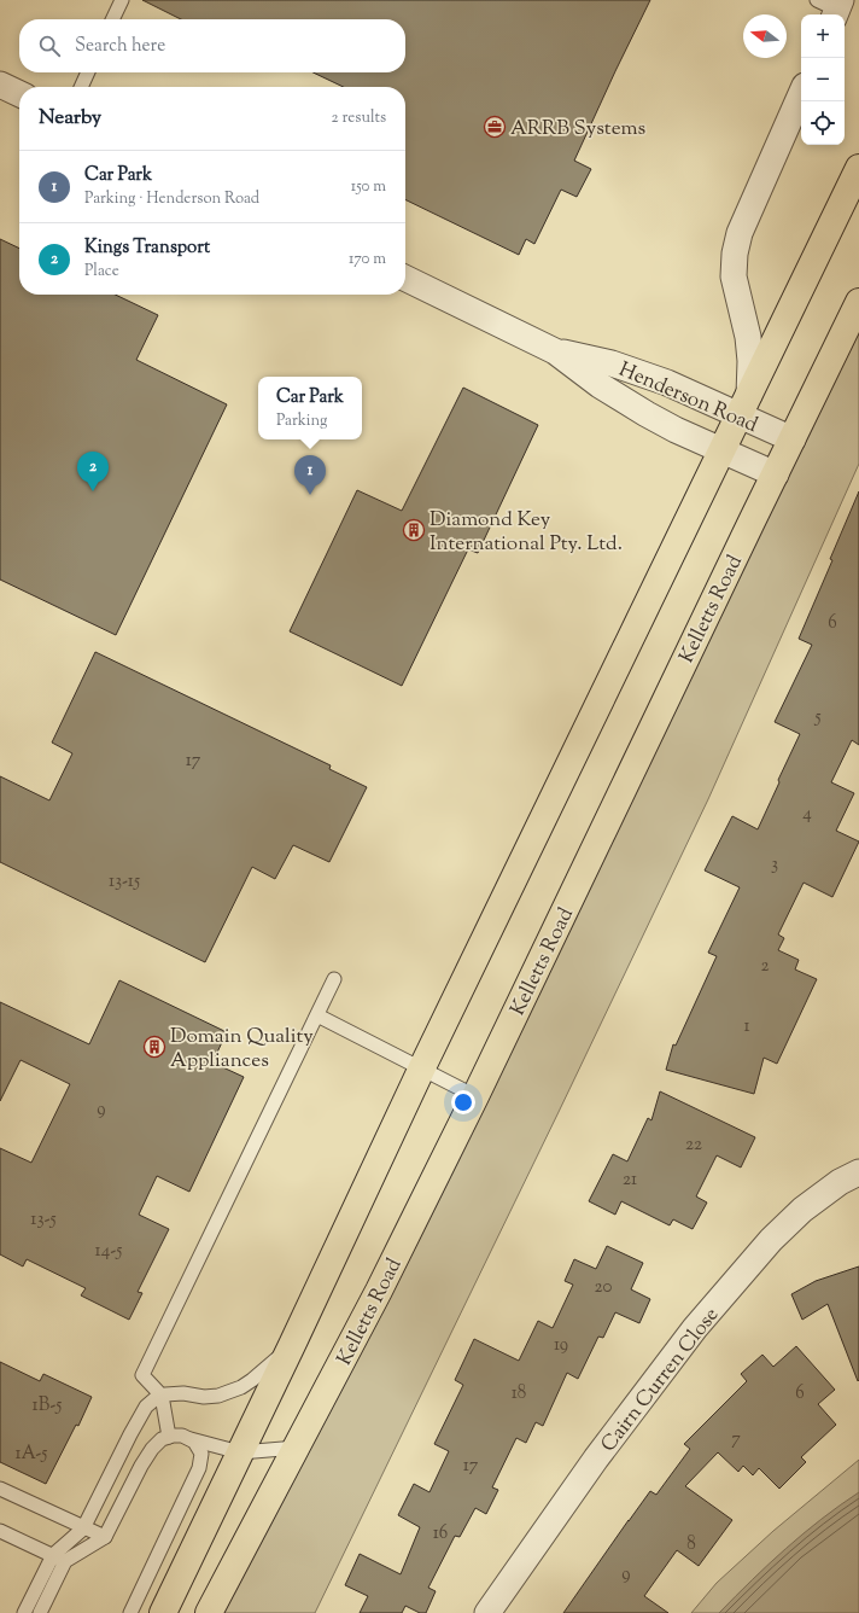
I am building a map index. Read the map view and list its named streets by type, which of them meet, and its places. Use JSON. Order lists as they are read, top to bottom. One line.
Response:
{"streets":{"main road":["Kelletts Road"],"street":["Henderson Road","Cairn Curren Close"]},"crossings":[["Henderson Road","Kelletts Road"]],"places":{"office":["ARRB Systems"],"building":["Diamond Key International Pty. Ltd.","Domain Quality Appliances"]},"house_numbers":["6","5","17","4","3","13-15","2","1","9","22","21","13-5","14-5","20","19","18","6","1B-5","7","1A-5","17","16","8","9"],"north":"left","page":{"map_buttons":["+","−"],"search":"Search here","heading":["Nearby","2 results"],"list":[{"mark":"1","name":"Car Park","note":"Parking · Henderson Road","value":"150 m"},{"mark":"2","name":"Kings Transport","note":"Place","value":"170 m"}],"popup":["Car Park","Parking"],"pins":["2","1"]}}
